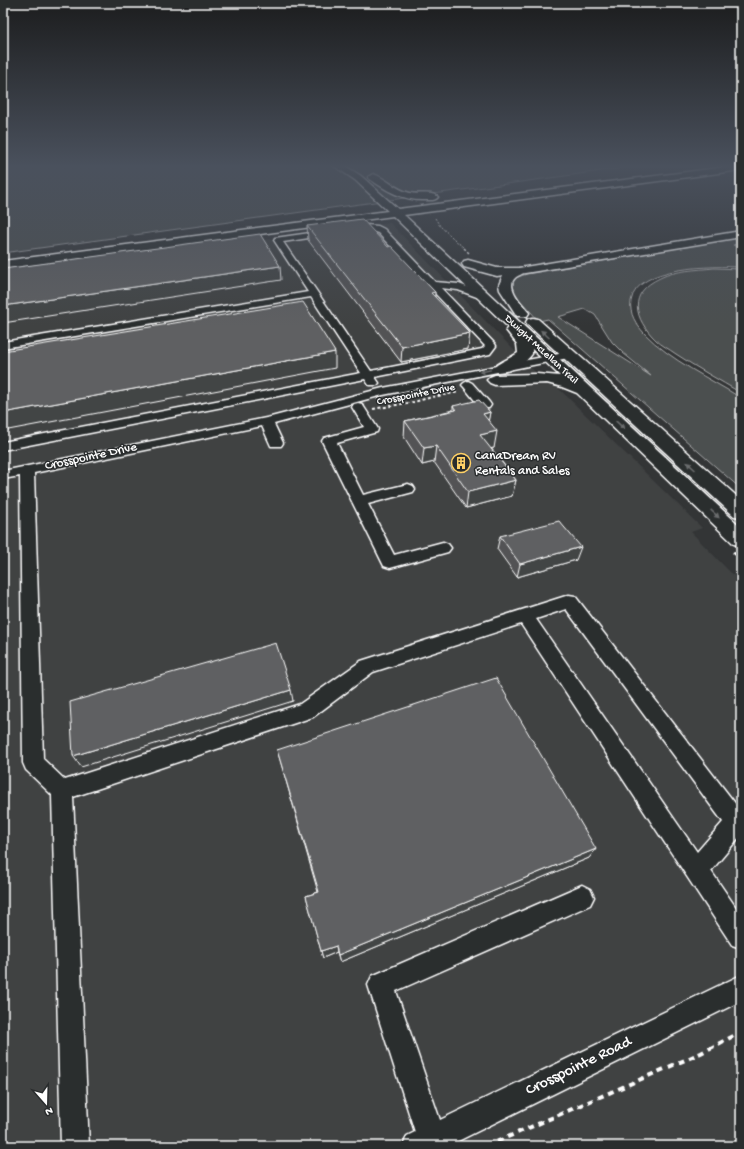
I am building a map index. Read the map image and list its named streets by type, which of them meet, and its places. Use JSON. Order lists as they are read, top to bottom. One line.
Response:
{"streets":{"main road":["Dwight McLellan Trail"],"street":["Crosspointe Drive","Crosspointe Road"]},"crossings":[["Dwight McLellan Trail","Crosspointe Drive"]],"places":{"building":["CanaDream RV Rentals and Sales"]},"north":"bottom"}
